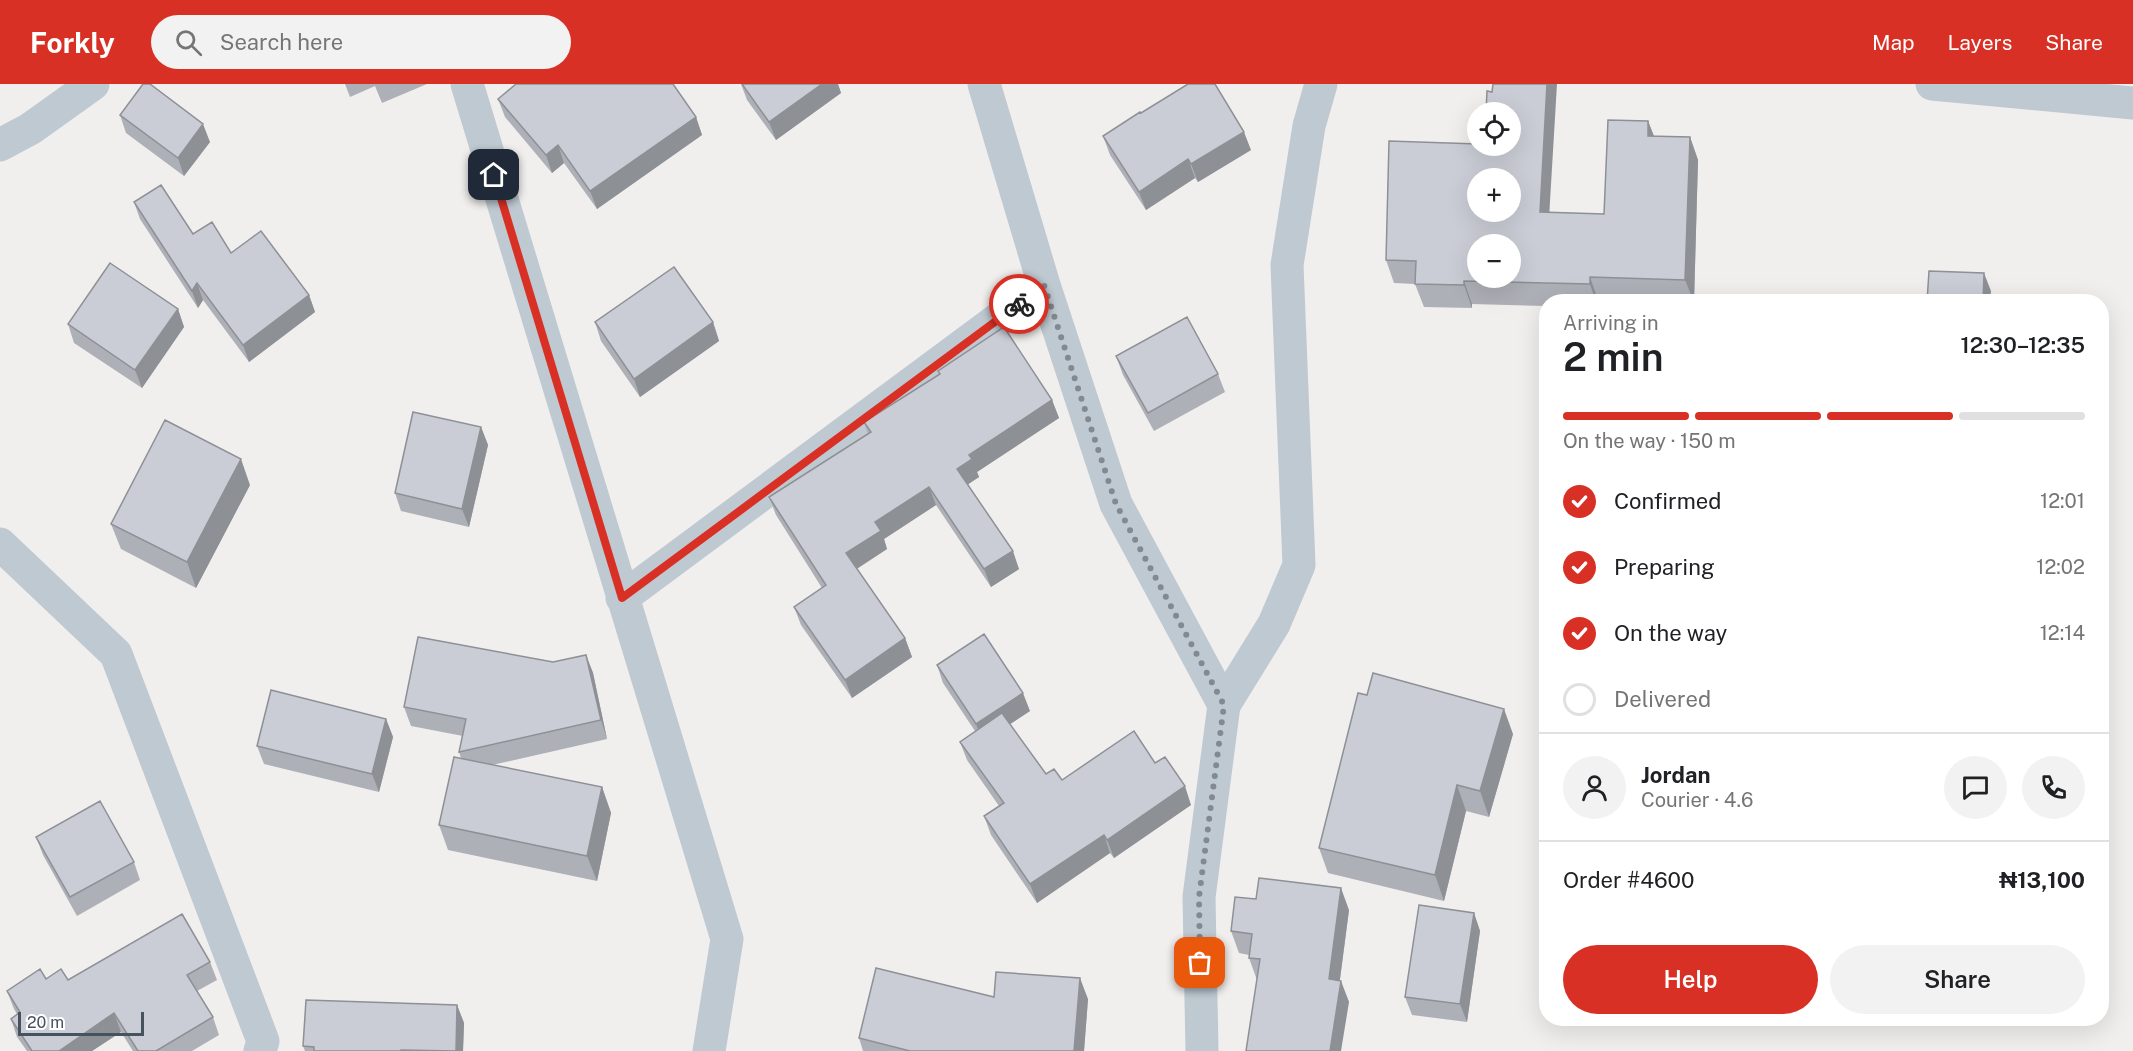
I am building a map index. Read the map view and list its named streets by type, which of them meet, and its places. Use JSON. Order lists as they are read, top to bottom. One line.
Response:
{"scale_bar":"20 m","page":{"header":"Forkly","search":"Search here","nav":["Map","Layers","Share"],"map_buttons":["+","−"],"heading":["2 min","Arriving in","12:30–12:35"],"panel":["Jordan","Courier · 4.6","Order #4600","₦13,100"],"bar":"On the way · 150 m","list":[["Confirmed","12:01"],["Preparing","12:02"],["On the way","12:14"],"Delivered"],"buttons":["Help","Share"],"scale":"20 m"}}
